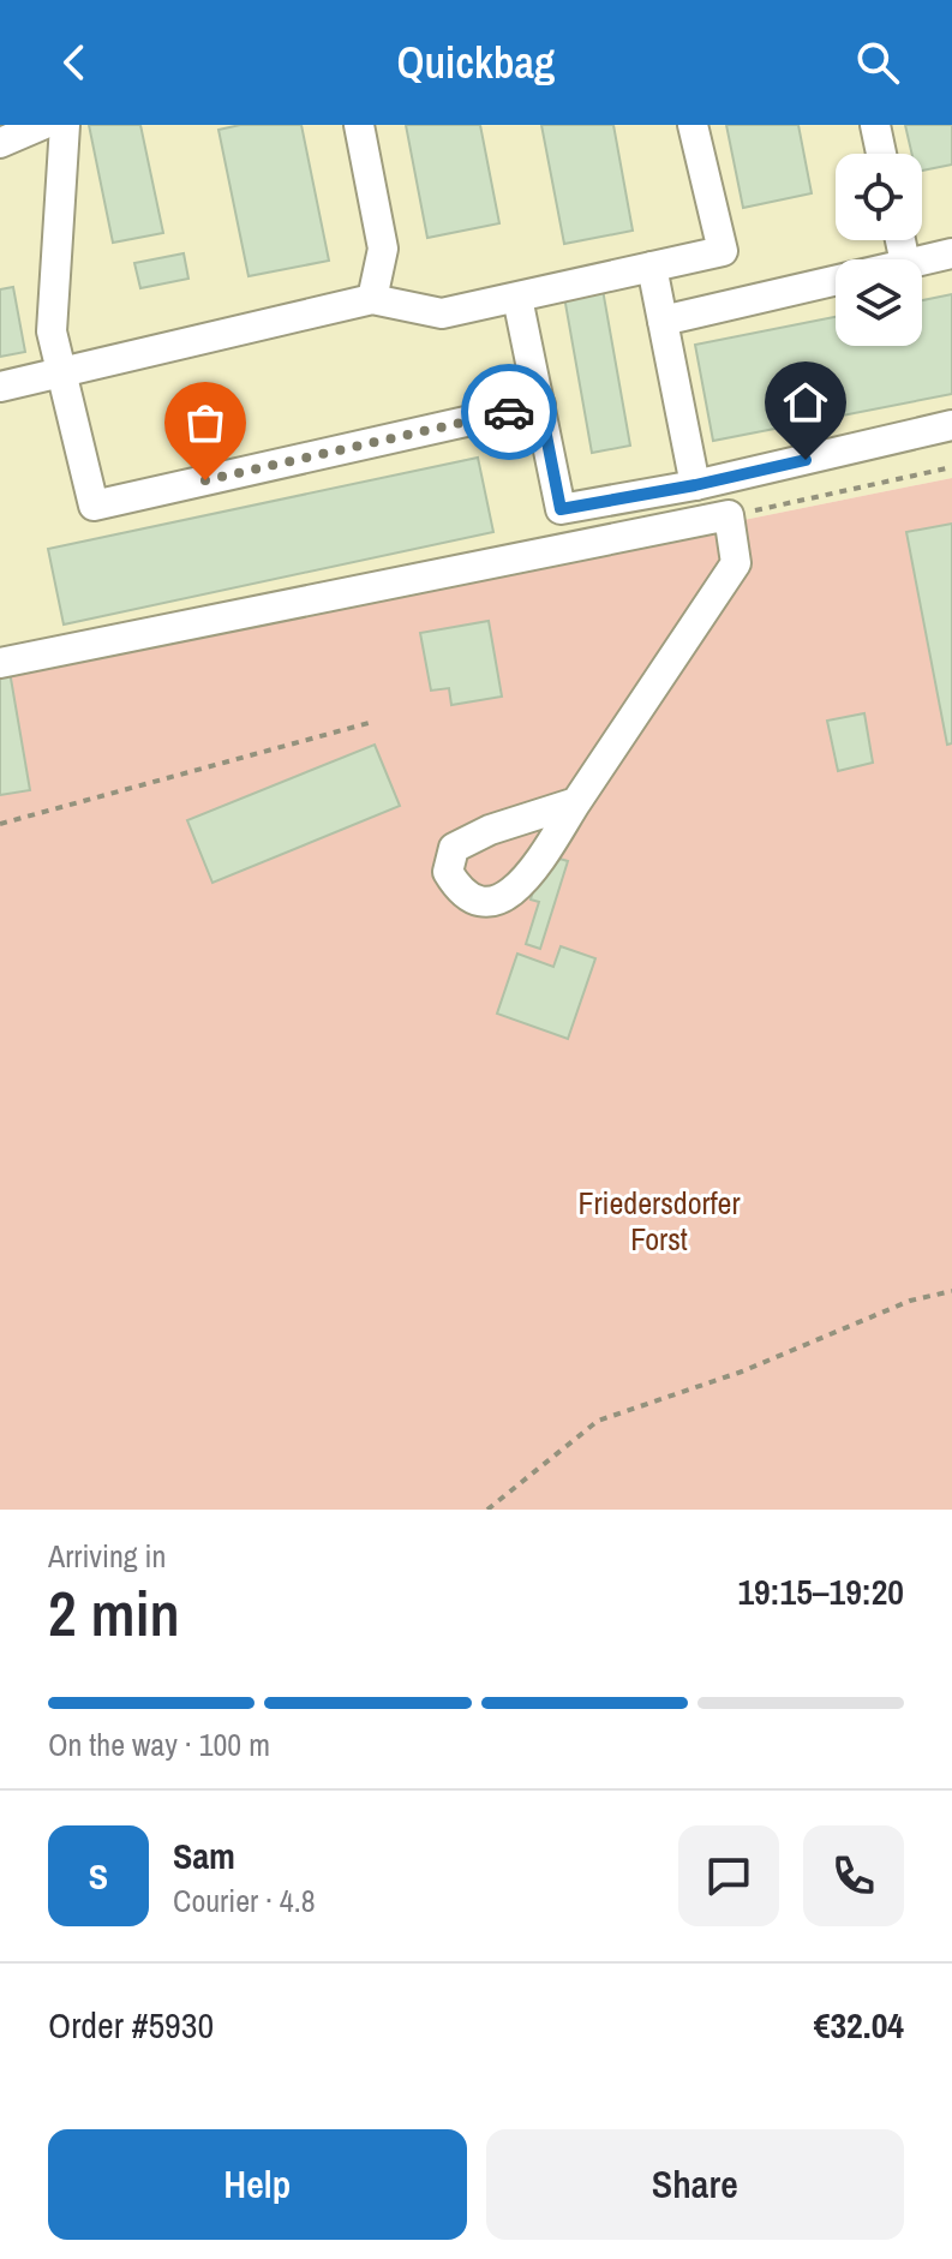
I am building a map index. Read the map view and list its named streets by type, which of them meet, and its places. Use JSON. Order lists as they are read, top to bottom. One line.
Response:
{"parks":["Friedersdorfer Forst"],"page":{"header":"Quickbag","heading":["2 min","Arriving in","19:15–19:20"],"panel":["Sam","Courier · 4.8","Order #5930","€32.04"],"bar":"On the way · 100 m","round":"S","buttons":["Help","Share"]}}
